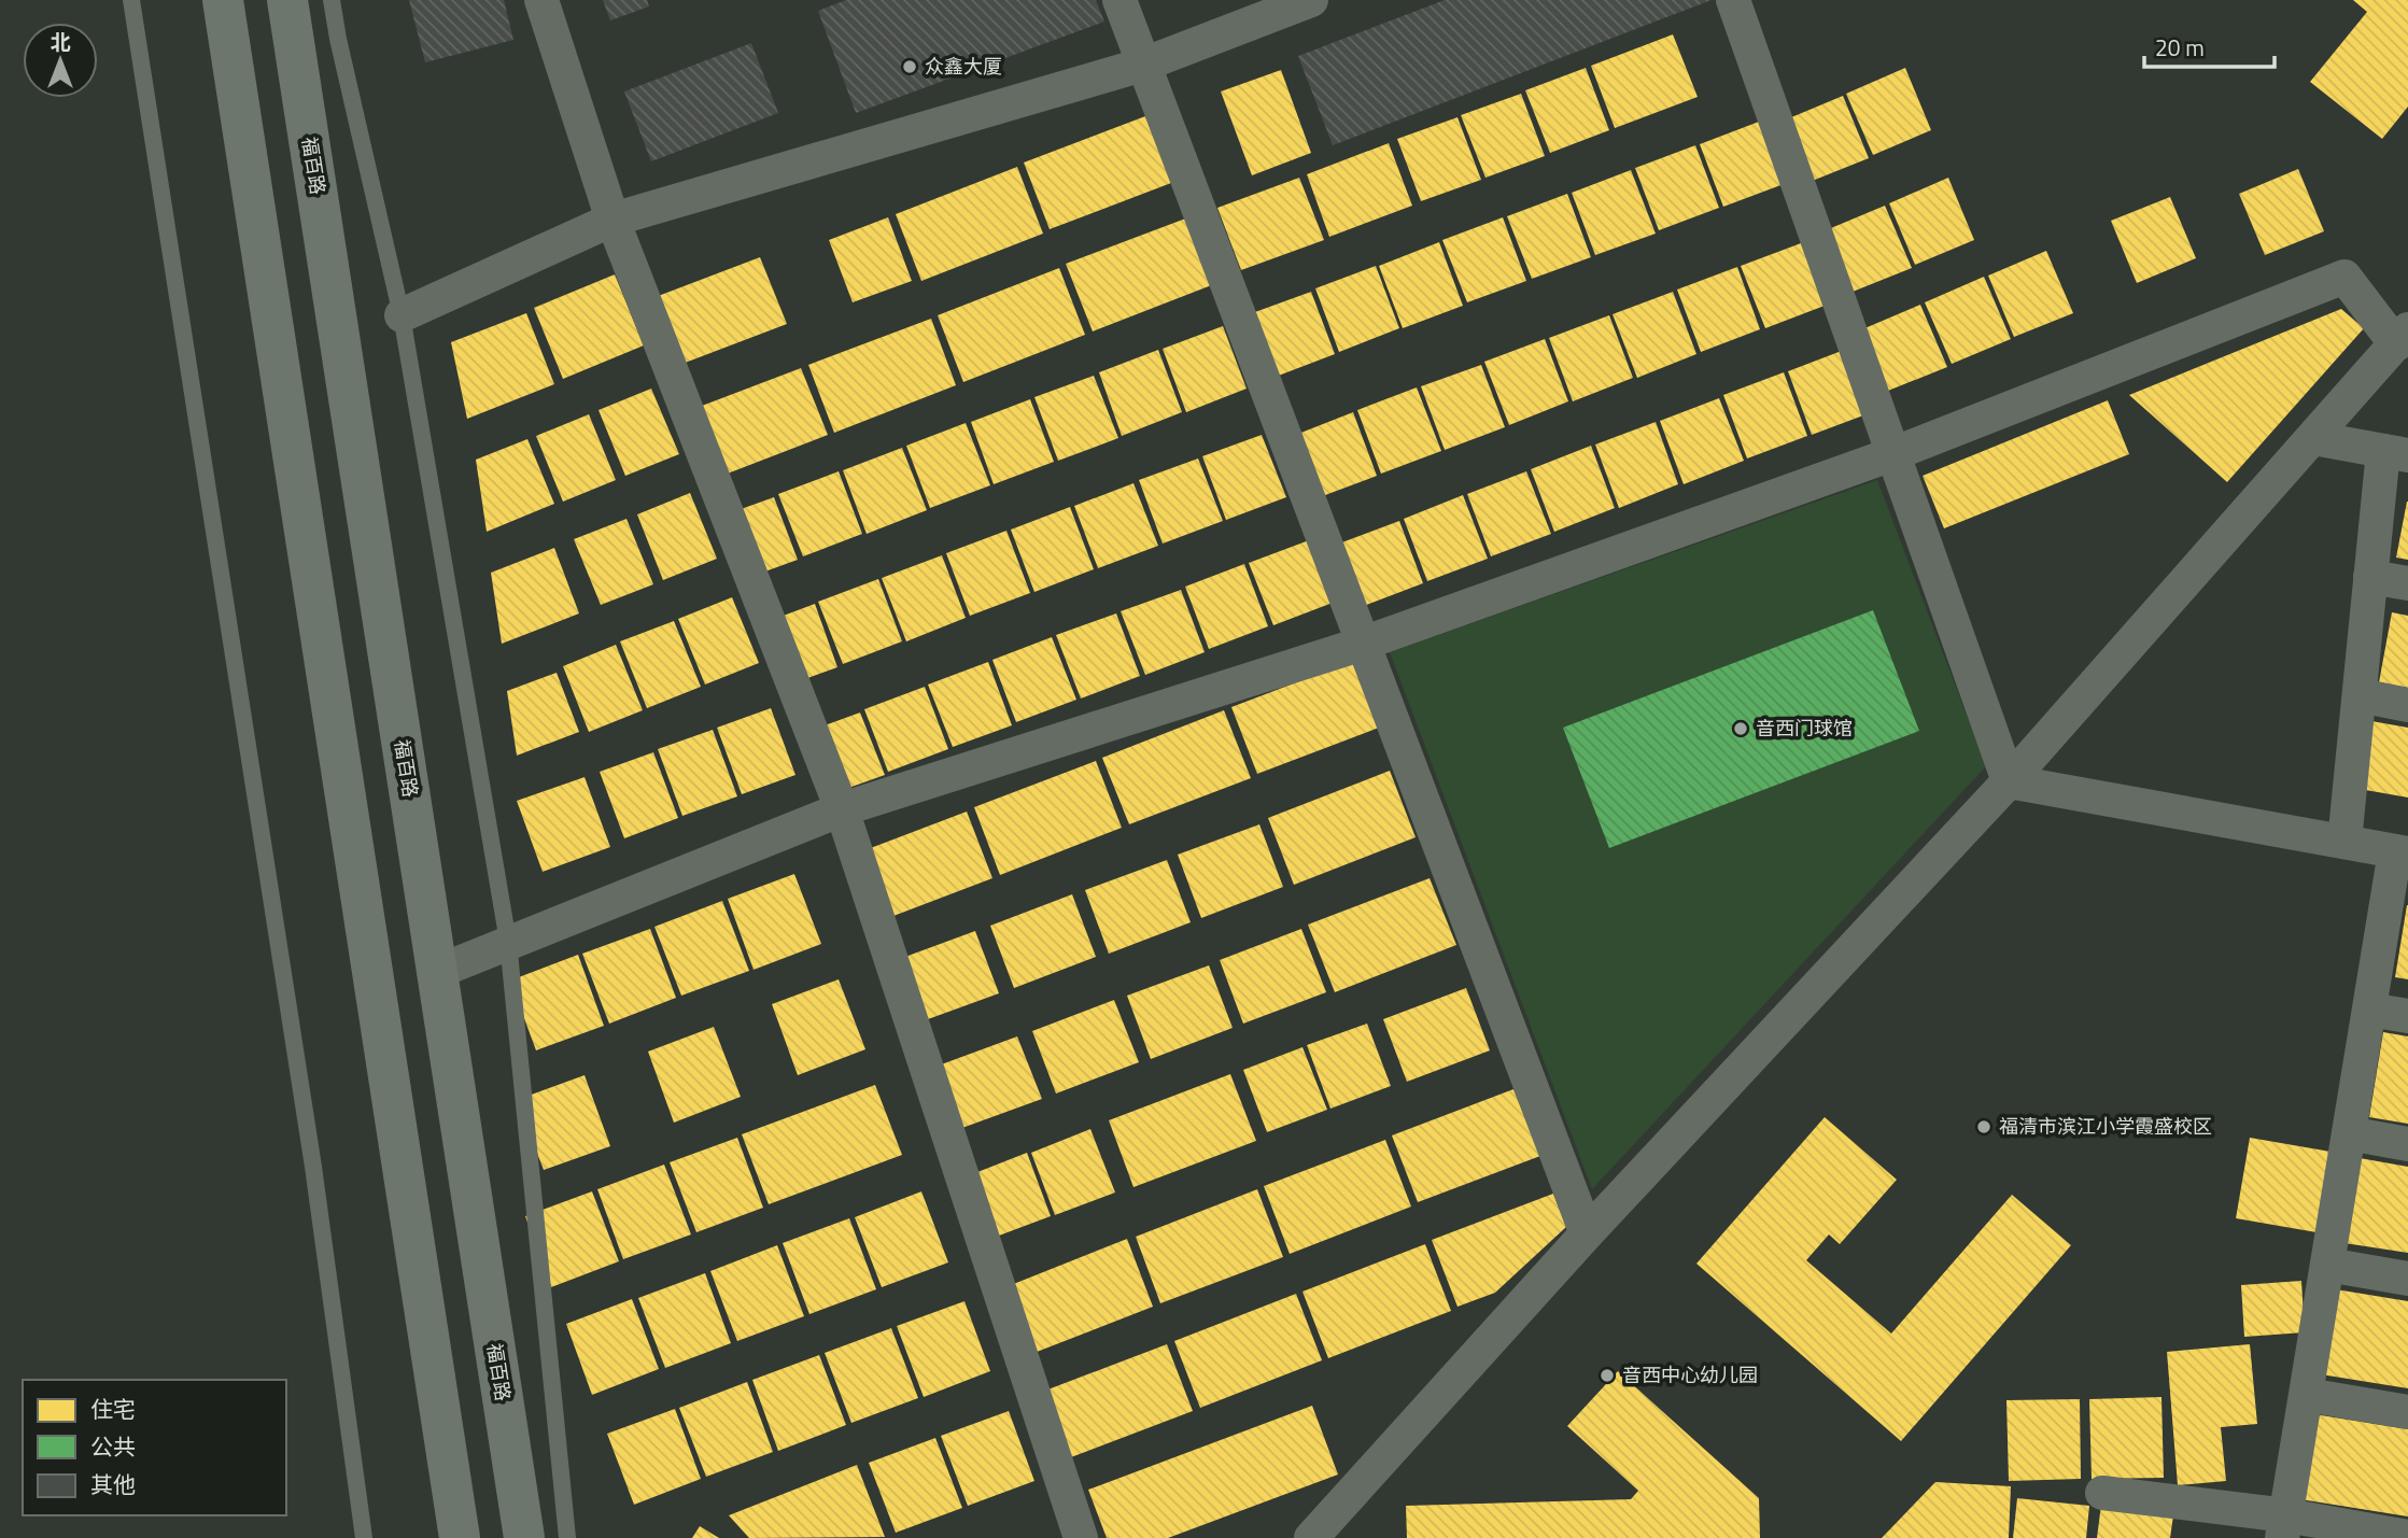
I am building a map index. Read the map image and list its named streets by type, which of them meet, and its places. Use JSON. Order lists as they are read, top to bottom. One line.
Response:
{"streets":{"main road":["福百路"]},"places":["众鑫大厦","音西门球馆","福清市滨江小学霞盛校区","音西中心幼儿园"],"legend":["住宅","公共","其他"],"scale_bar":"20 m","north":"top"}
